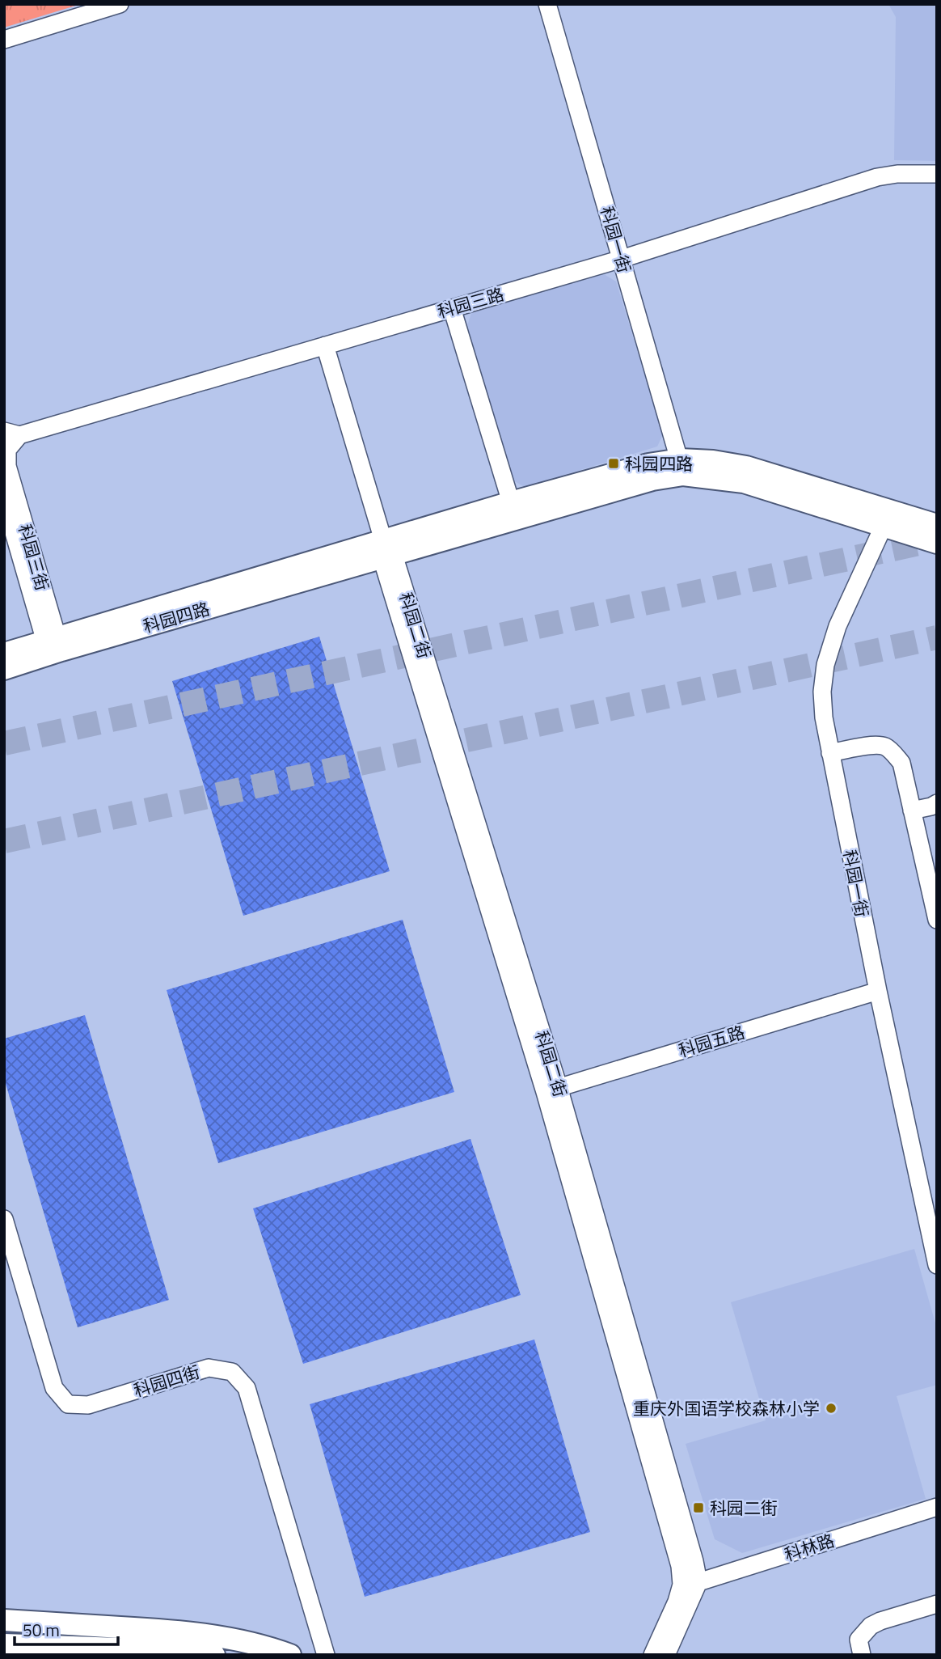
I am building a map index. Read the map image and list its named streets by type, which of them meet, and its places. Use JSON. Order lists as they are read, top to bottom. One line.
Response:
{"streets":{"main road":["科园四路"],"street":["科园一街","科园三路","科园三街","科园二街","科园五路","科园四街","科林路"]},"crossings":[["科园一街","科园三路"],["科园一街","科园四路"],["科园一街","科园五路"],["科园三路","科园三街"],["科园三路","科园二街"],["科园三街","科园四路"],["科园四路","科园二街"],["科园二街","科园五路"],["科园二街","科林路"]],"places":{"transit":["科园四路","科园二街"],"other":["重庆外国语学校森林小学"]},"scale_bar":"50 m"}
